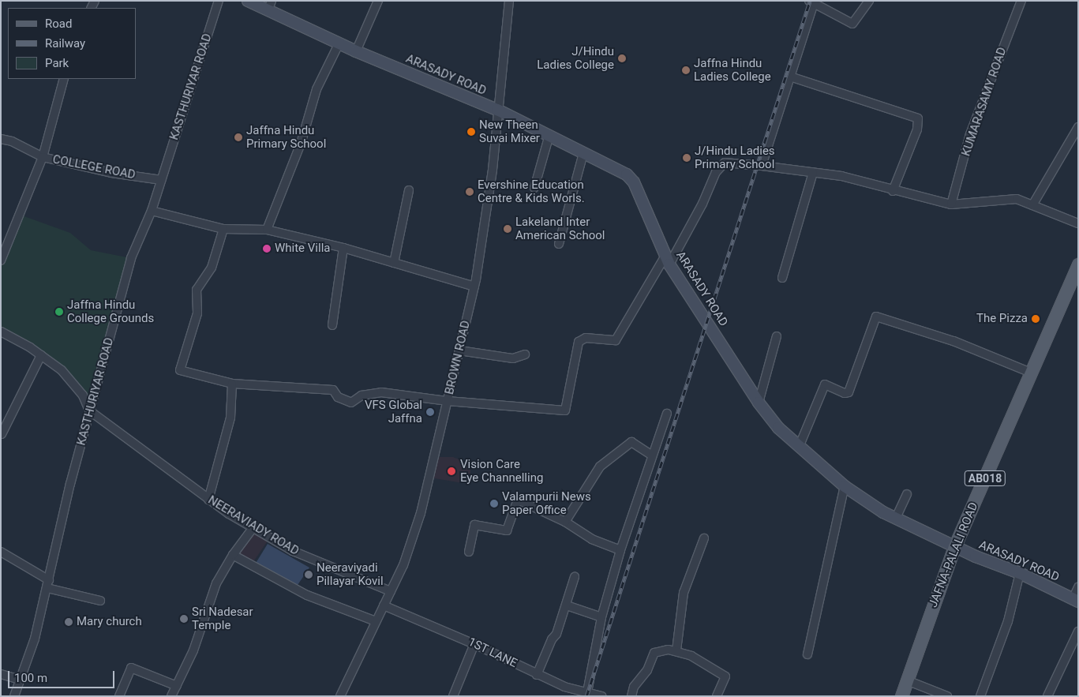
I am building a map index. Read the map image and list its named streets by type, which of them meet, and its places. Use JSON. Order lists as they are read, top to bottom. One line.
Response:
{"streets":{"main road":["ARASADY ROAD","AB018","JAFNA-PALALI ROAD"],"street":["KASTHURIYAR ROAD","KUMARASAMY ROAD","COLLEGE ROAD","BROWN ROAD","NEERAVIADY ROAD","1ST LANE"]},"crossings":[["ARASADY ROAD","BROWN ROAD"],["ARASADY ROAD","JAFNA-PALALI ROAD"],["KASTHURIYAR ROAD","COLLEGE ROAD"],["KASTHURIYAR ROAD","NEERAVIADY ROAD"],["BROWN ROAD","NEERAVIADY ROAD"],["BROWN ROAD","1ST LANE"]],"places":["J/Hindu Ladies College","Jaffna Hindu Ladies College","New Theen Suvai Mixer","Jaffna Hindu Primary School","J/Hindu Ladies Primary School","Evershine Education Centre & Kids Worls.","Lakeland Inter American School","White Villa","Jaffna Hindu College Grounds","The Pizza","VFS Global Jaffna","Vision Care Eye Channelling","Valampurii News Paper Office","Neeraviyadi Pillayar Kovil","Sri Nadesar Temple","Mary church"],"legend":["Road","Railway","Park"],"scale_bar":"100 m"}
